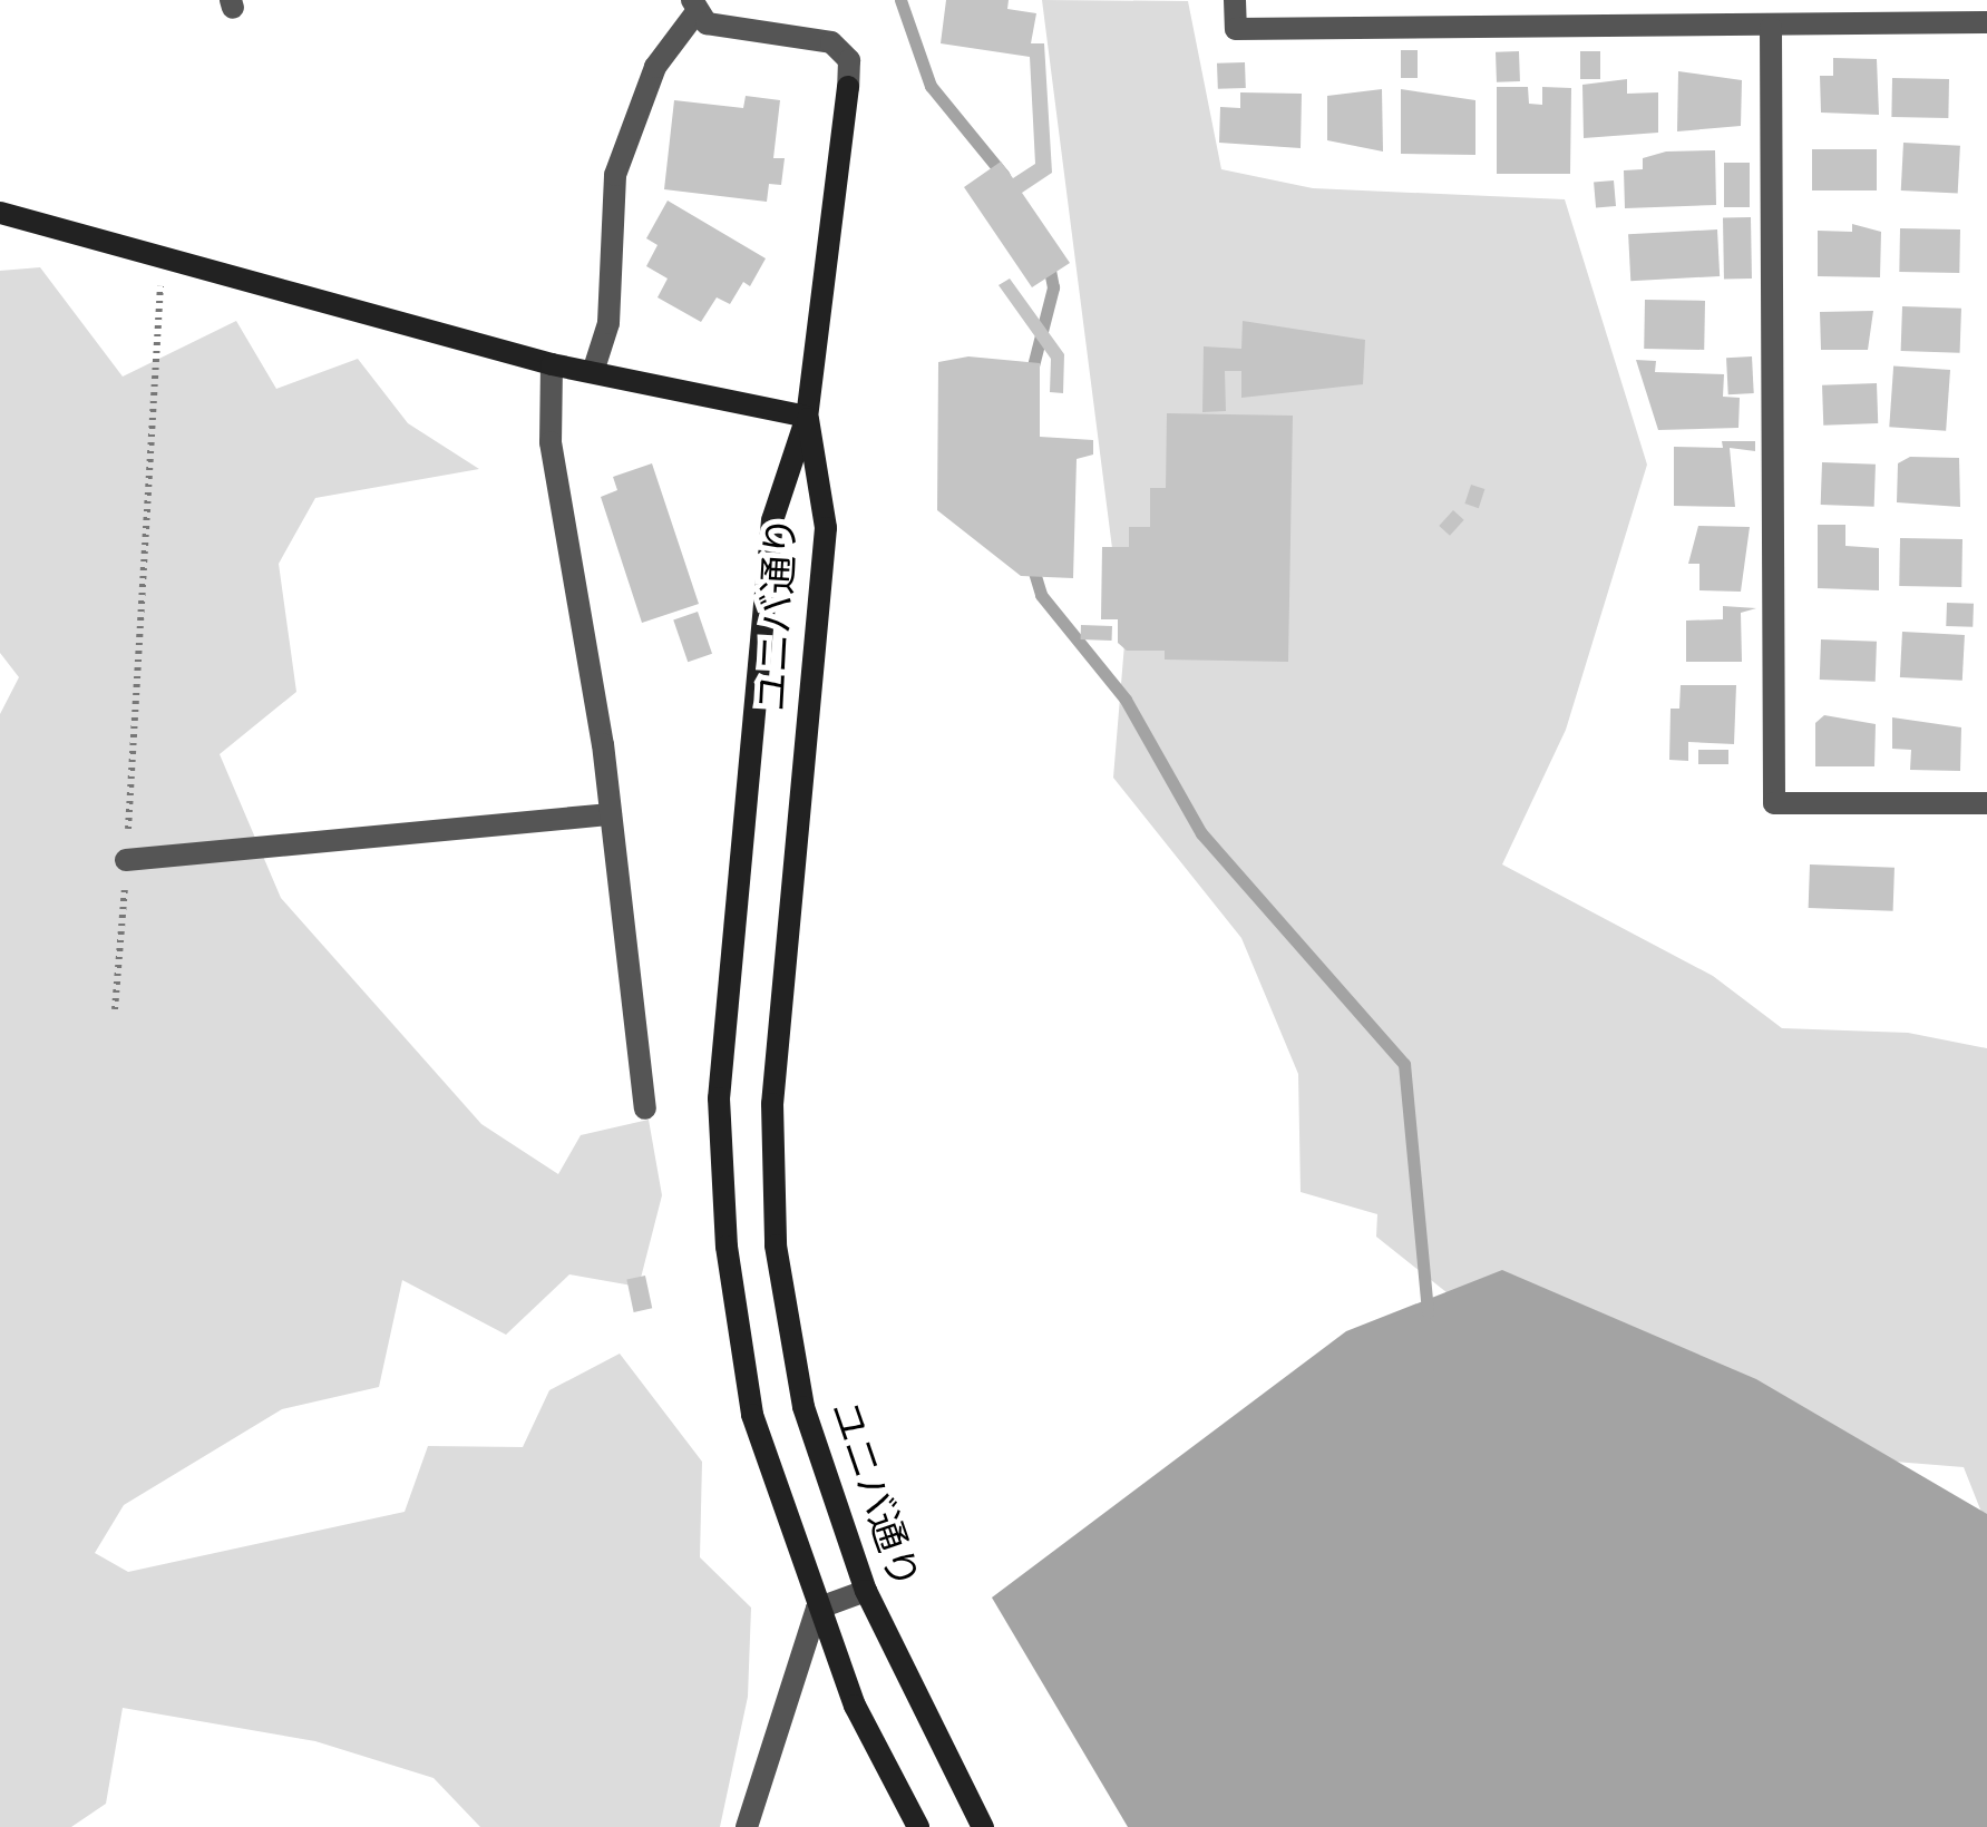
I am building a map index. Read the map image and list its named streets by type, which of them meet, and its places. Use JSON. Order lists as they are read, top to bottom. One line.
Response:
{"streets":{"street":["ユニバ通り"]}}
